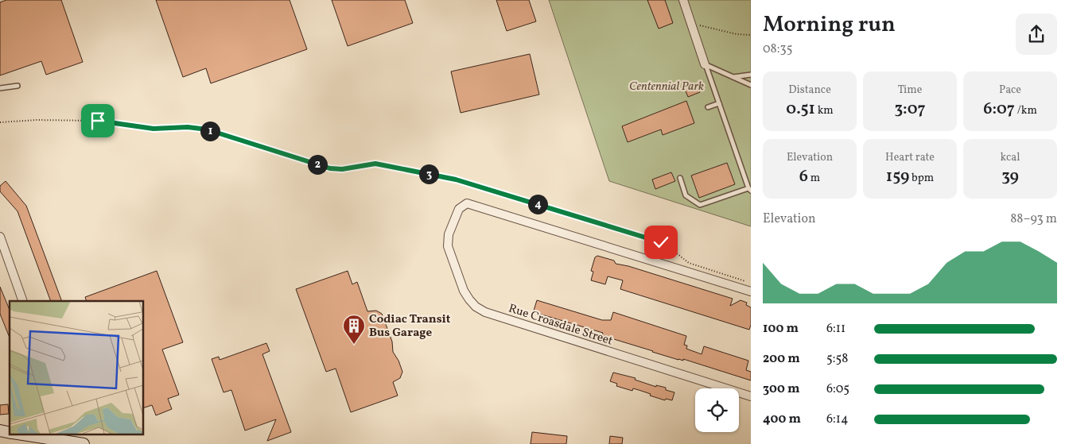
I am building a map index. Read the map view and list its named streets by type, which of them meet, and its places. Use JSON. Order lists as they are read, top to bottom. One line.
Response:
{"streets":{"street":["Rue Croasdale Street"]},"parks":["Centennial Park"],"places":{"building":["Codiac Transit Bus Garage"]},"page":{"heading":["Morning run","08:35"],"stats":[["Distance","0.51 km"],["Time","3:07"],["Pace","6:07 /km"],["Elevation","6 m"],["Heart rate","159 bpm"],["kcal","39"]],"pins":["1","2","3","4"],"chart":["Elevation","88–93 m"],"list":[{"name":"100 m","note":"6:11"},{"name":"200 m","note":"5:58"},{"name":"300 m","note":"6:05"},{"name":"400 m","note":"6:14"}]}}
